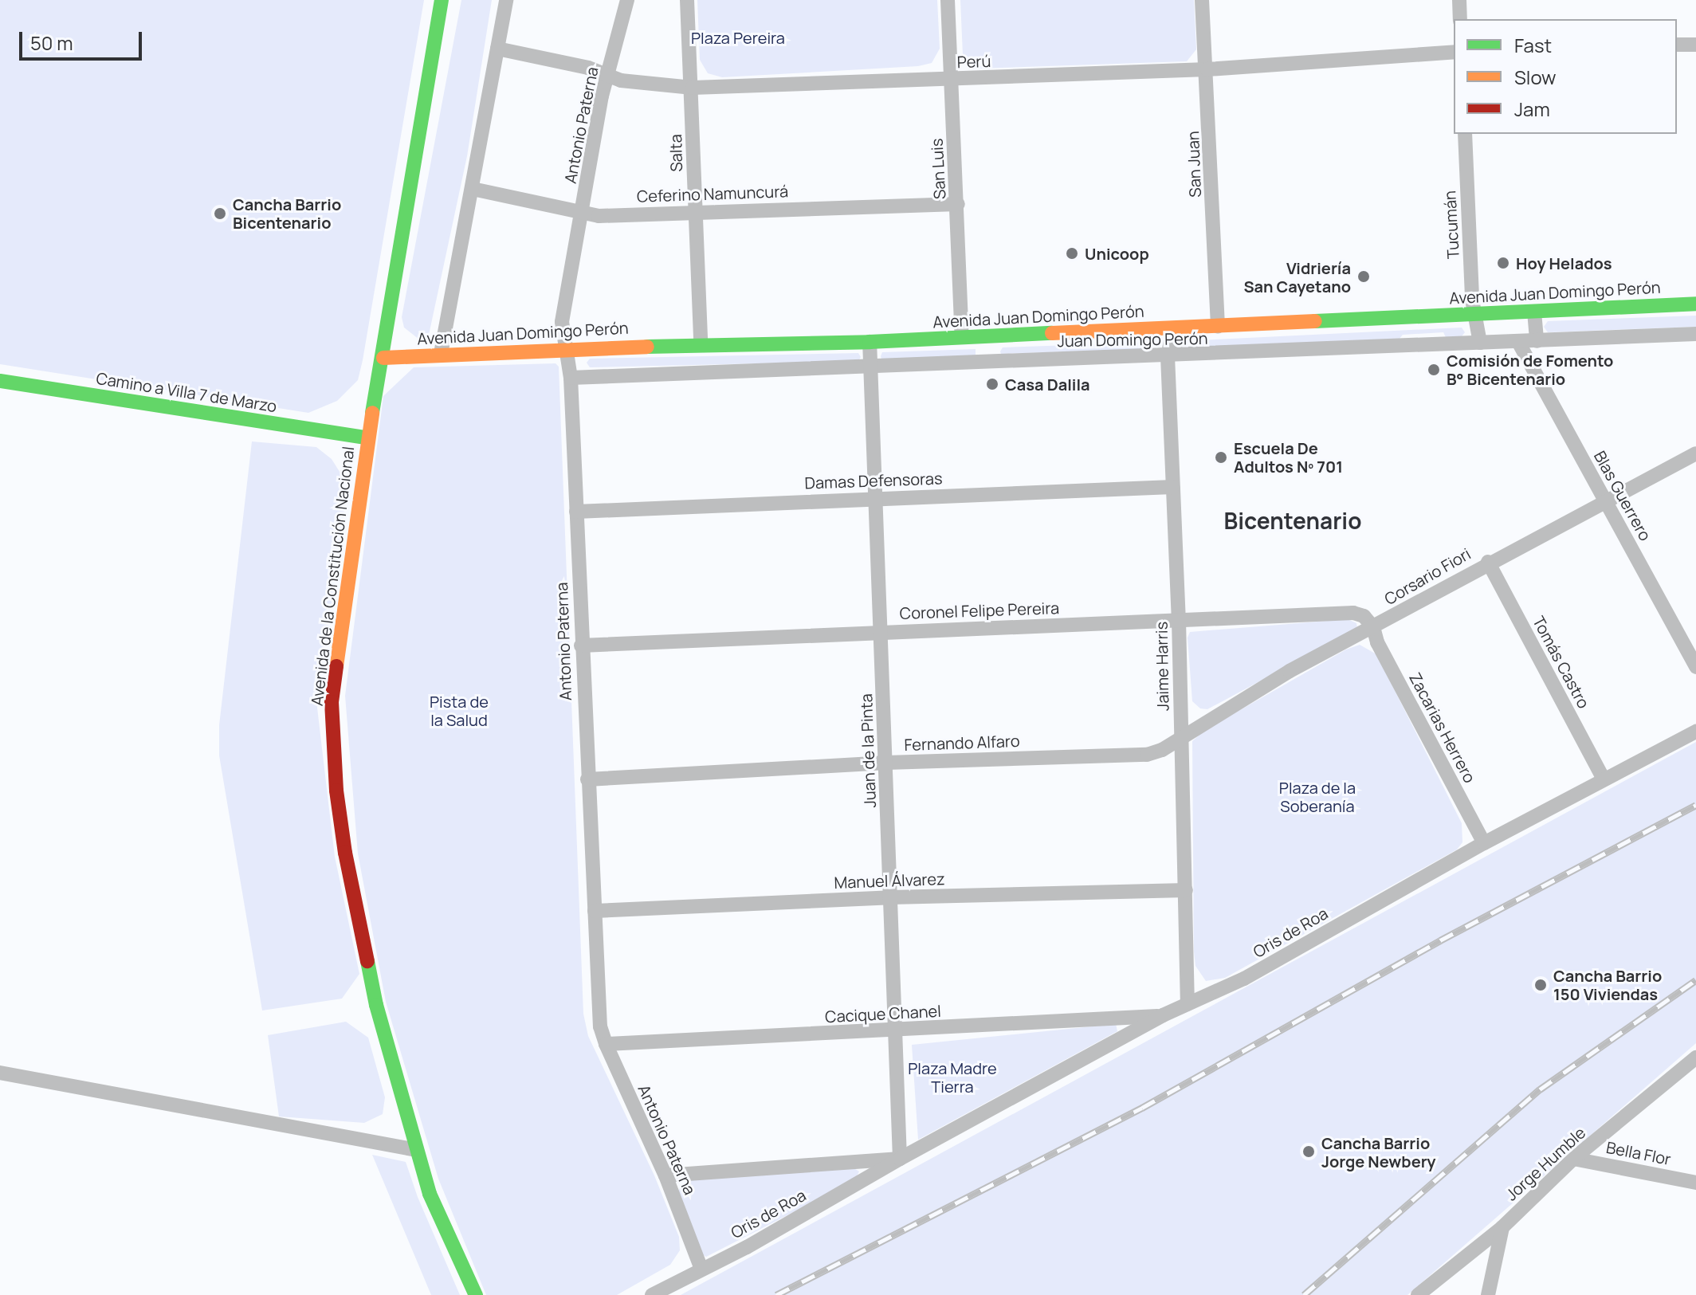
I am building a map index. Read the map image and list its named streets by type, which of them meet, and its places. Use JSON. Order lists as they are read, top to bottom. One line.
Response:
{"streets":{"main road":["Avenida Juan Domingo Perón","Camino a Villa 7 de Marzo","Avenida de la Constitución Nacional"],"street":["Perú","Antonio Paterna","Salta","San Juan","San Luis","Ceferino Namuncurá","Tucumán","Juan Domingo Perón","Damas Defensoras","Blas Guerrero","Corsario Fiori","Coronel Felipe Pereira","Tomás Castro","Jaime Harris","Zacarias Herrero","Fernando Alfaro","Juan de la Pinta","Manuel Álvarez","Oris de Roa","Cacique Chanel","Bella Flor","Jorge Humble"]},"crossings":[["Perú","Antonio Paterna"],["Perú","Salta"],["Perú","San Juan"],["Perú","San Luis"],["Antonio Paterna","Ceferino Namuncurá"],["Antonio Paterna","Avenida Juan Domingo Perón"],["Antonio Paterna","Juan Domingo Perón"],["Antonio Paterna","Damas Defensoras"],["Antonio Paterna","Coronel Felipe Pereira"],["Antonio Paterna","Fernando Alfaro"],["Antonio Paterna","Manuel Álvarez"],["Antonio Paterna","Oris de Roa"],["Antonio Paterna","Cacique Chanel"],["Salta","Ceferino Namuncurá"],["Salta","Avenida Juan Domingo Perón"],["San Juan","Avenida Juan Domingo Perón"],["San Luis","Ceferino Namuncurá"],["San Luis","Avenida Juan Domingo Perón"],["Tucumán","Avenida Juan Domingo Perón"],["Tucumán","Juan Domingo Perón"],["Avenida Juan Domingo Perón","Avenida de la Constitución Nacional"],["Avenida Juan Domingo Perón","Jaime Harris"],["Avenida Juan Domingo Perón","Juan de la Pinta"],["Juan Domingo Perón","Blas Guerrero"],["Juan Domingo Perón","Jaime Harris"],["Juan Domingo Perón","Juan de la Pinta"],["Camino a Villa 7 de Marzo","Avenida de la Constitución Nacional"],["Damas Defensoras","Jaime Harris"],["Damas Defensoras","Juan de la Pinta"],["Blas Guerrero","Corsario Fiori"],["Corsario Fiori","Coronel Felipe Pereira"],["Corsario Fiori","Tomás Castro"],["Corsario Fiori","Jaime Harris"],["Corsario Fiori","Zacarias Herrero"],["Corsario Fiori","Fernando Alfaro"],["Coronel Felipe Pereira","Jaime Harris"],["Coronel Felipe Pereira","Zacarias Herrero"],["Coronel Felipe Pereira","Juan de la Pinta"],["Tomás Castro","Oris de Roa"],["Jaime Harris","Fernando Alfaro"],["Jaime Harris","Manuel Álvarez"],["Jaime Harris","Oris de Roa"],["Zacarias Herrero","Oris de Roa"],["Fernando Alfaro","Juan de la Pinta"],["Juan de la Pinta","Manuel Álvarez"],["Juan de la Pinta","Oris de Roa"],["Juan de la Pinta","Cacique Chanel"],["Oris de Roa","Cacique Chanel"],["Bella Flor","Jorge Humble"]],"districts":["Bicentenario"],"parks":["Plaza Pereira","Pista de la Salud","Plaza de la Soberanía","Plaza Madre Tierra"],"places":["Cancha Barrio Bicentenario","Unicoop","Hoy Helados","Vidriería San Cayetano","Comisión de Fomento B° Bicentenario","Casa Dalila","Escuela De Adultos Nº 701","Cancha Barrio 150 Viviendas","Cancha Barrio Jorge Newbery"],"legend":["Fast","Slow","Jam"],"scale_bar":"50 m"}
